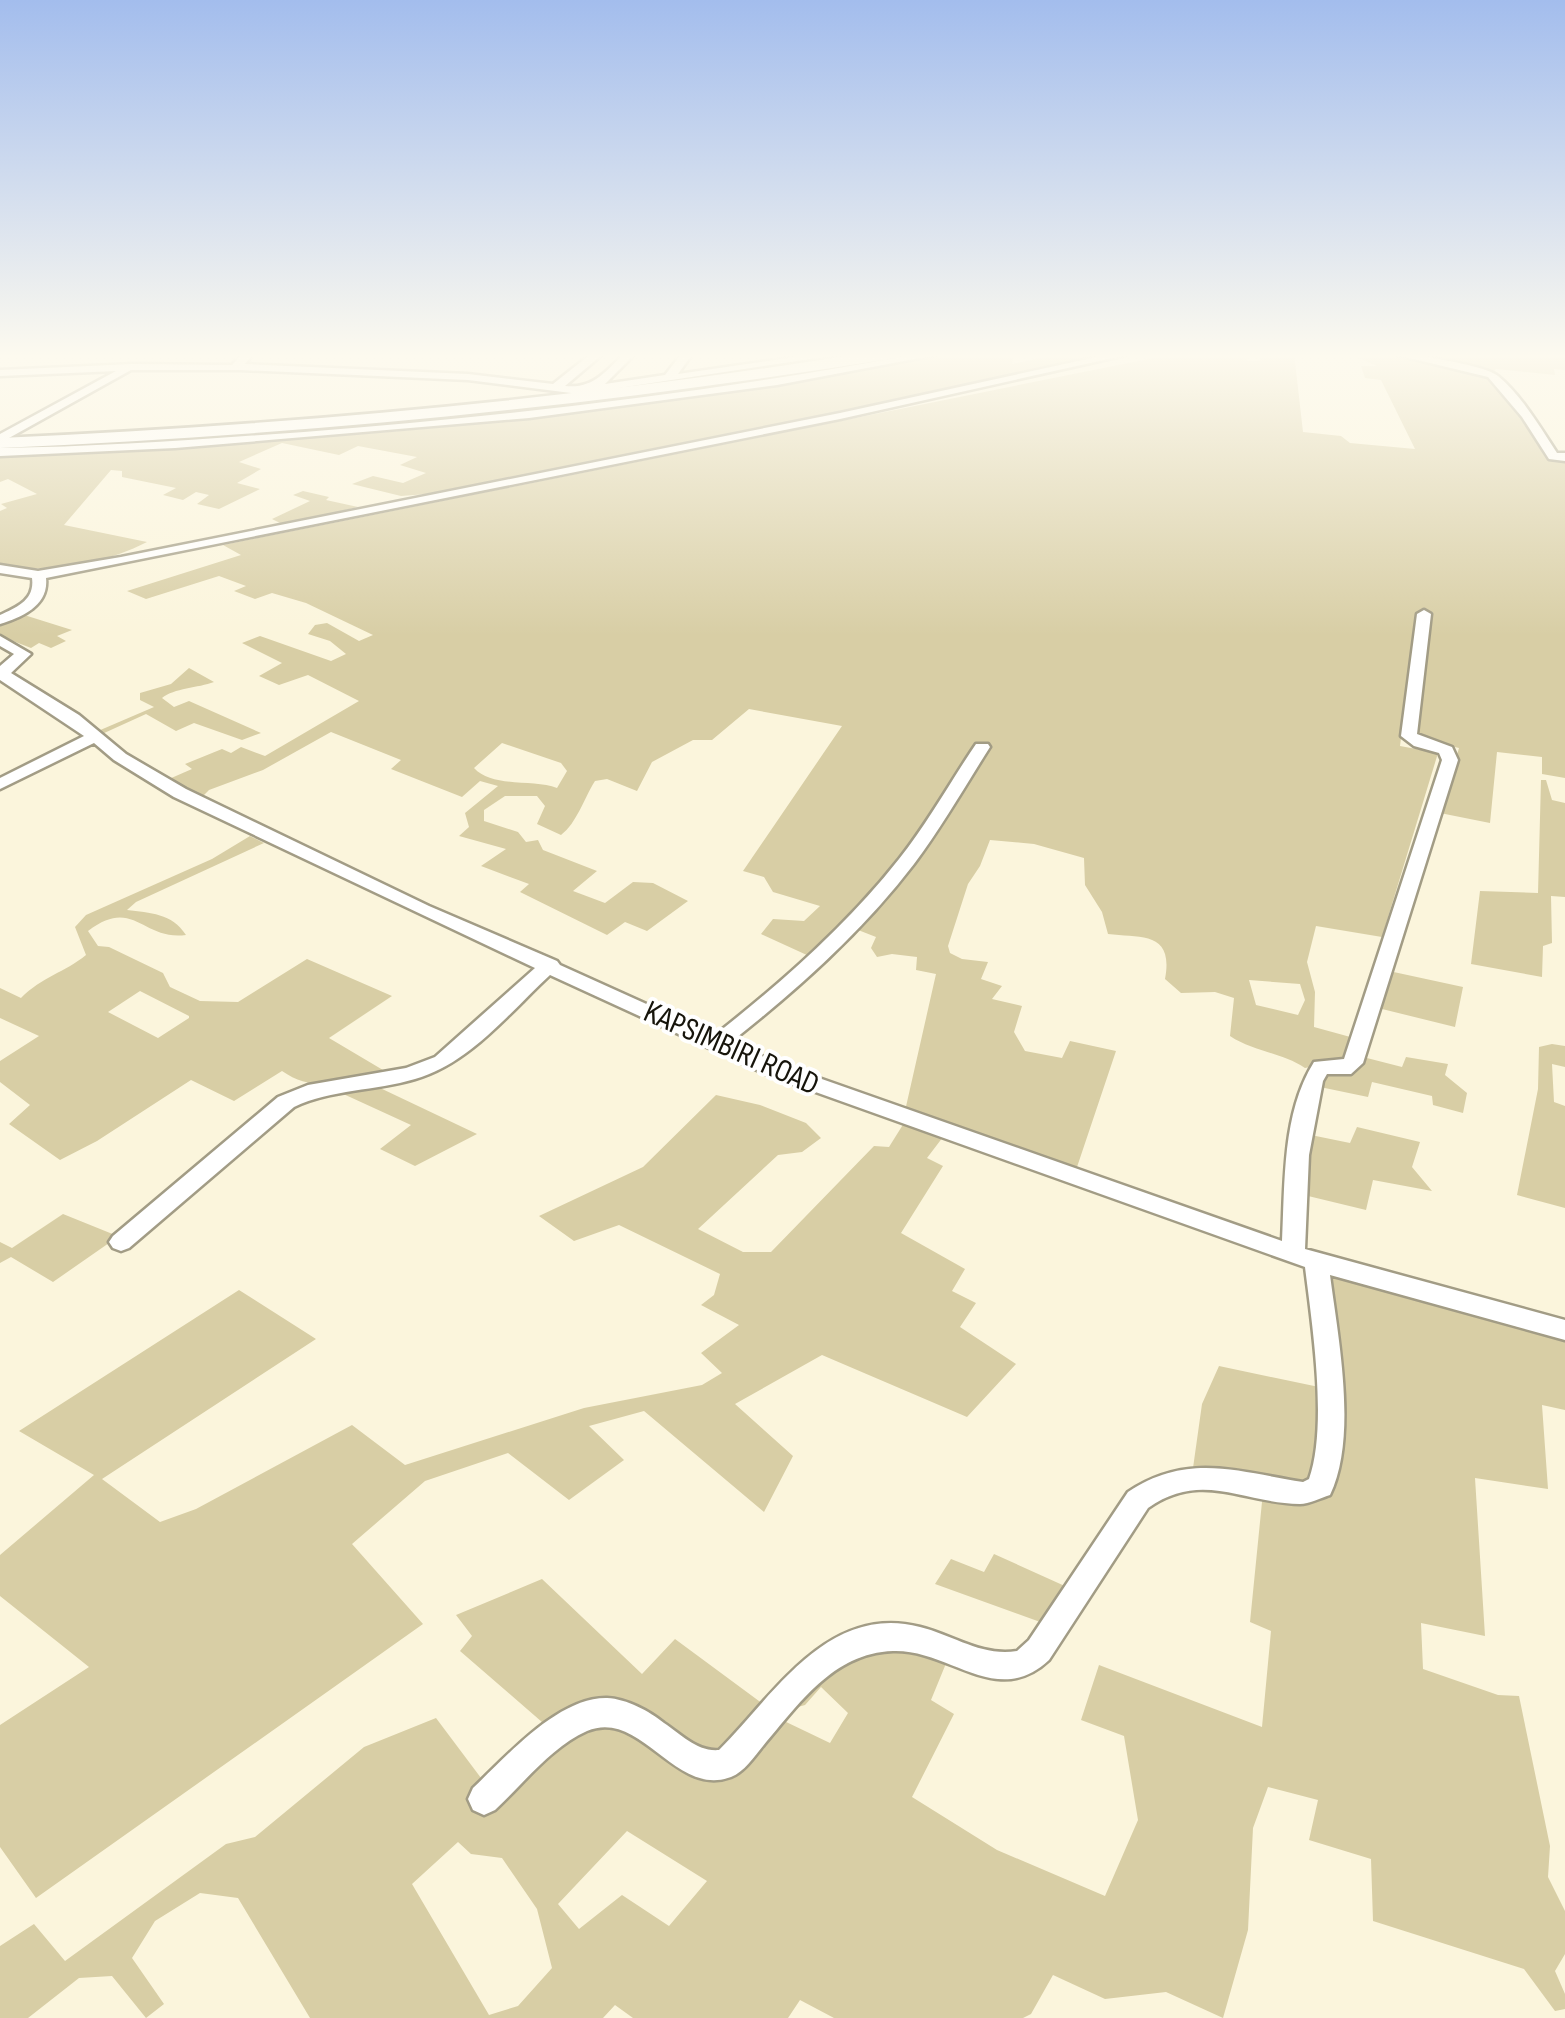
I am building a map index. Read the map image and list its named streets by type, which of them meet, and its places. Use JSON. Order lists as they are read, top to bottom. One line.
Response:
{"streets":{"street":["KAPSIMBIRI ROAD"]}}
